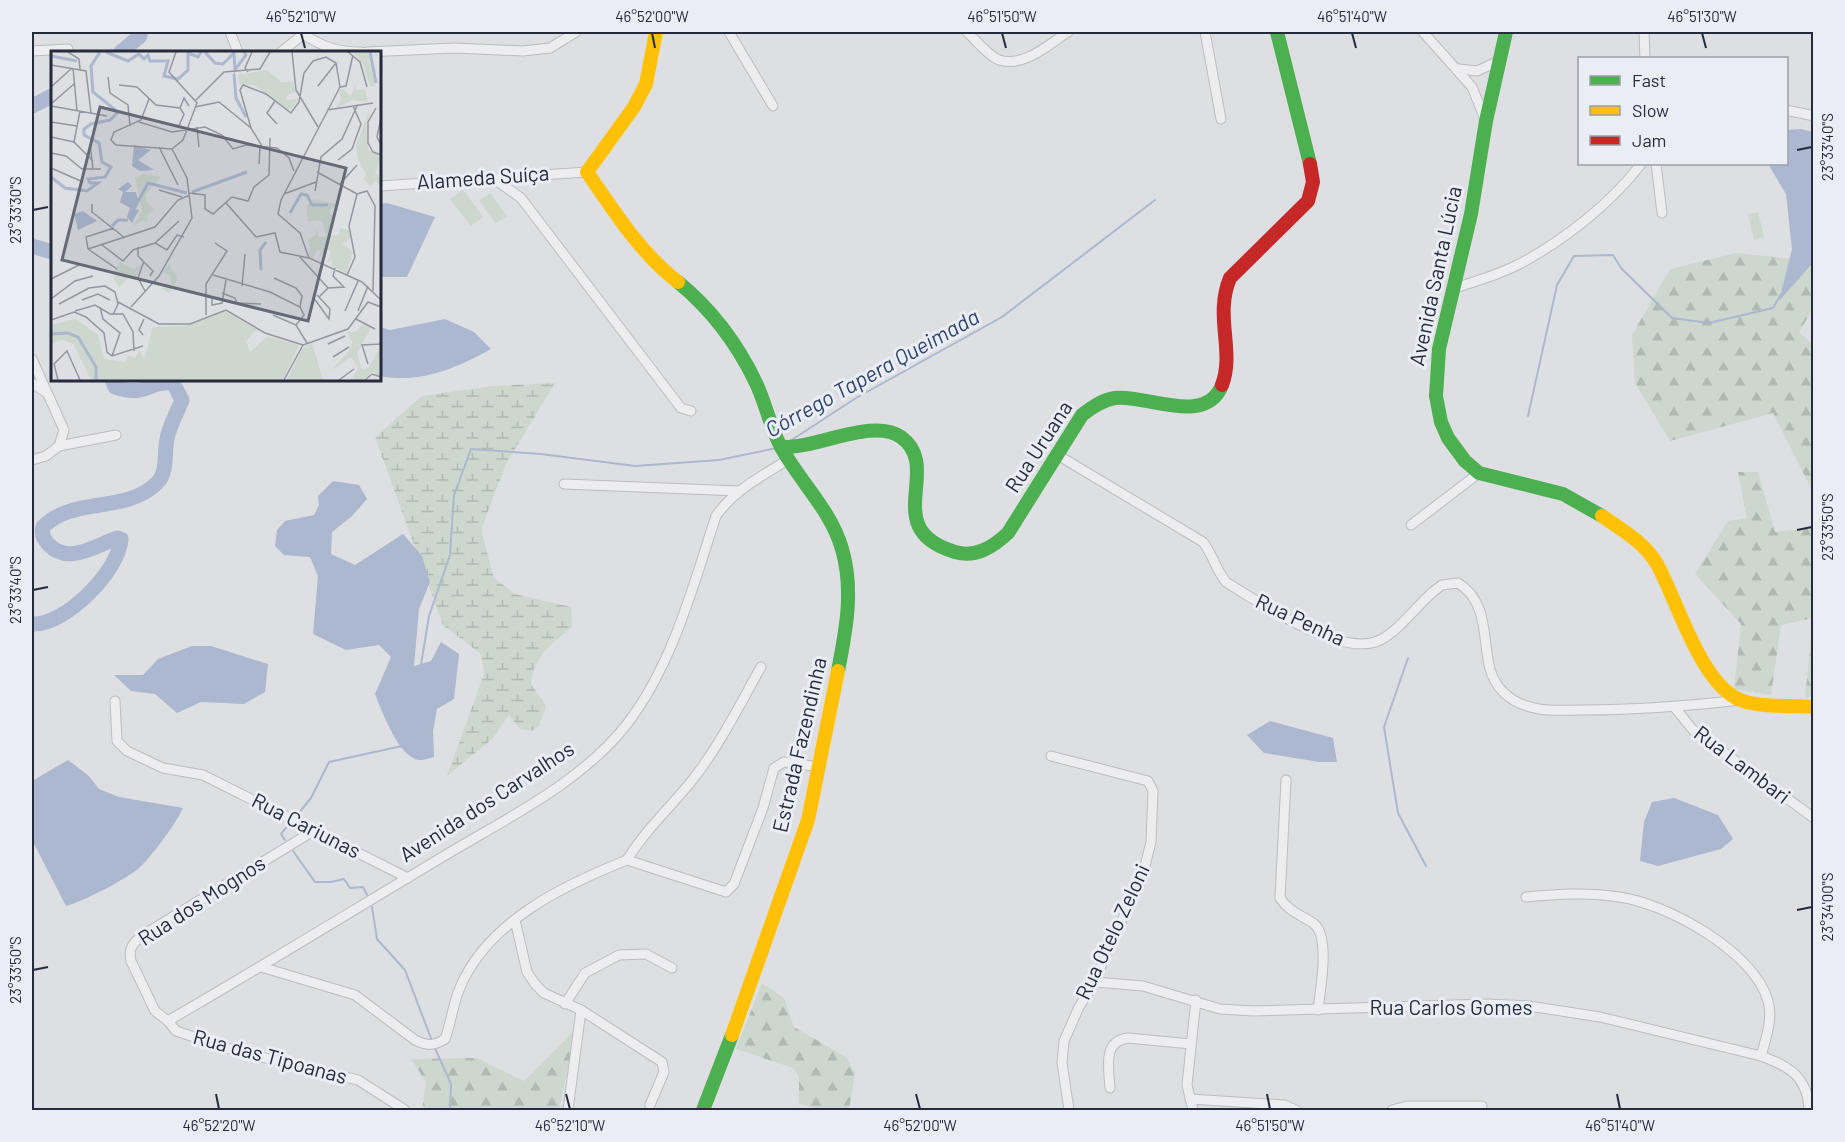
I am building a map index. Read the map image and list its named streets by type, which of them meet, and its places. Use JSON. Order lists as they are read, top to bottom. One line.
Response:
{"streets":{"street":["Alameda Suíça","Avenida Santa Lúcia","Rua Uruana","Rua Penha","Estrada Fazendinha","Rua Lambari","Avenida dos Carvalhos","Rua Cariunas","Rua dos Mognos","Rua Otelo Zeloni","Rua Carlos Gomes","Rua das Tipoanas"]},"crossings":[["Alameda Suíça","Estrada Fazendinha"],["Rua Uruana","Rua Penha"],["Rua Uruana","Estrada Fazendinha"],["Rua Uruana","Avenida dos Carvalhos"],["Rua Penha","Rua Lambari"],["Estrada Fazendinha","Avenida dos Carvalhos"],["Avenida dos Carvalhos","Rua Cariunas"],["Avenida dos Carvalhos","Rua dos Mognos"],["Avenida dos Carvalhos","Rua das Tipoanas"],["Rua Cariunas","Rua dos Mognos"],["Rua dos Mognos","Rua das Tipoanas"],["Rua Otelo Zeloni","Rua Carlos Gomes"]],"water":["Córrego Tapera Queimada"],"legend":["Fast","Slow","Jam"],"coordinates":["46°52'10\"W","46°52'00\"W","46°51'50\"W","46°51'40\"W","46°51'30\"W","23°33'40\"S","23°33'30\"S","23°33'50\"S","23°34'00\"S","46°52'20\"W"]}
